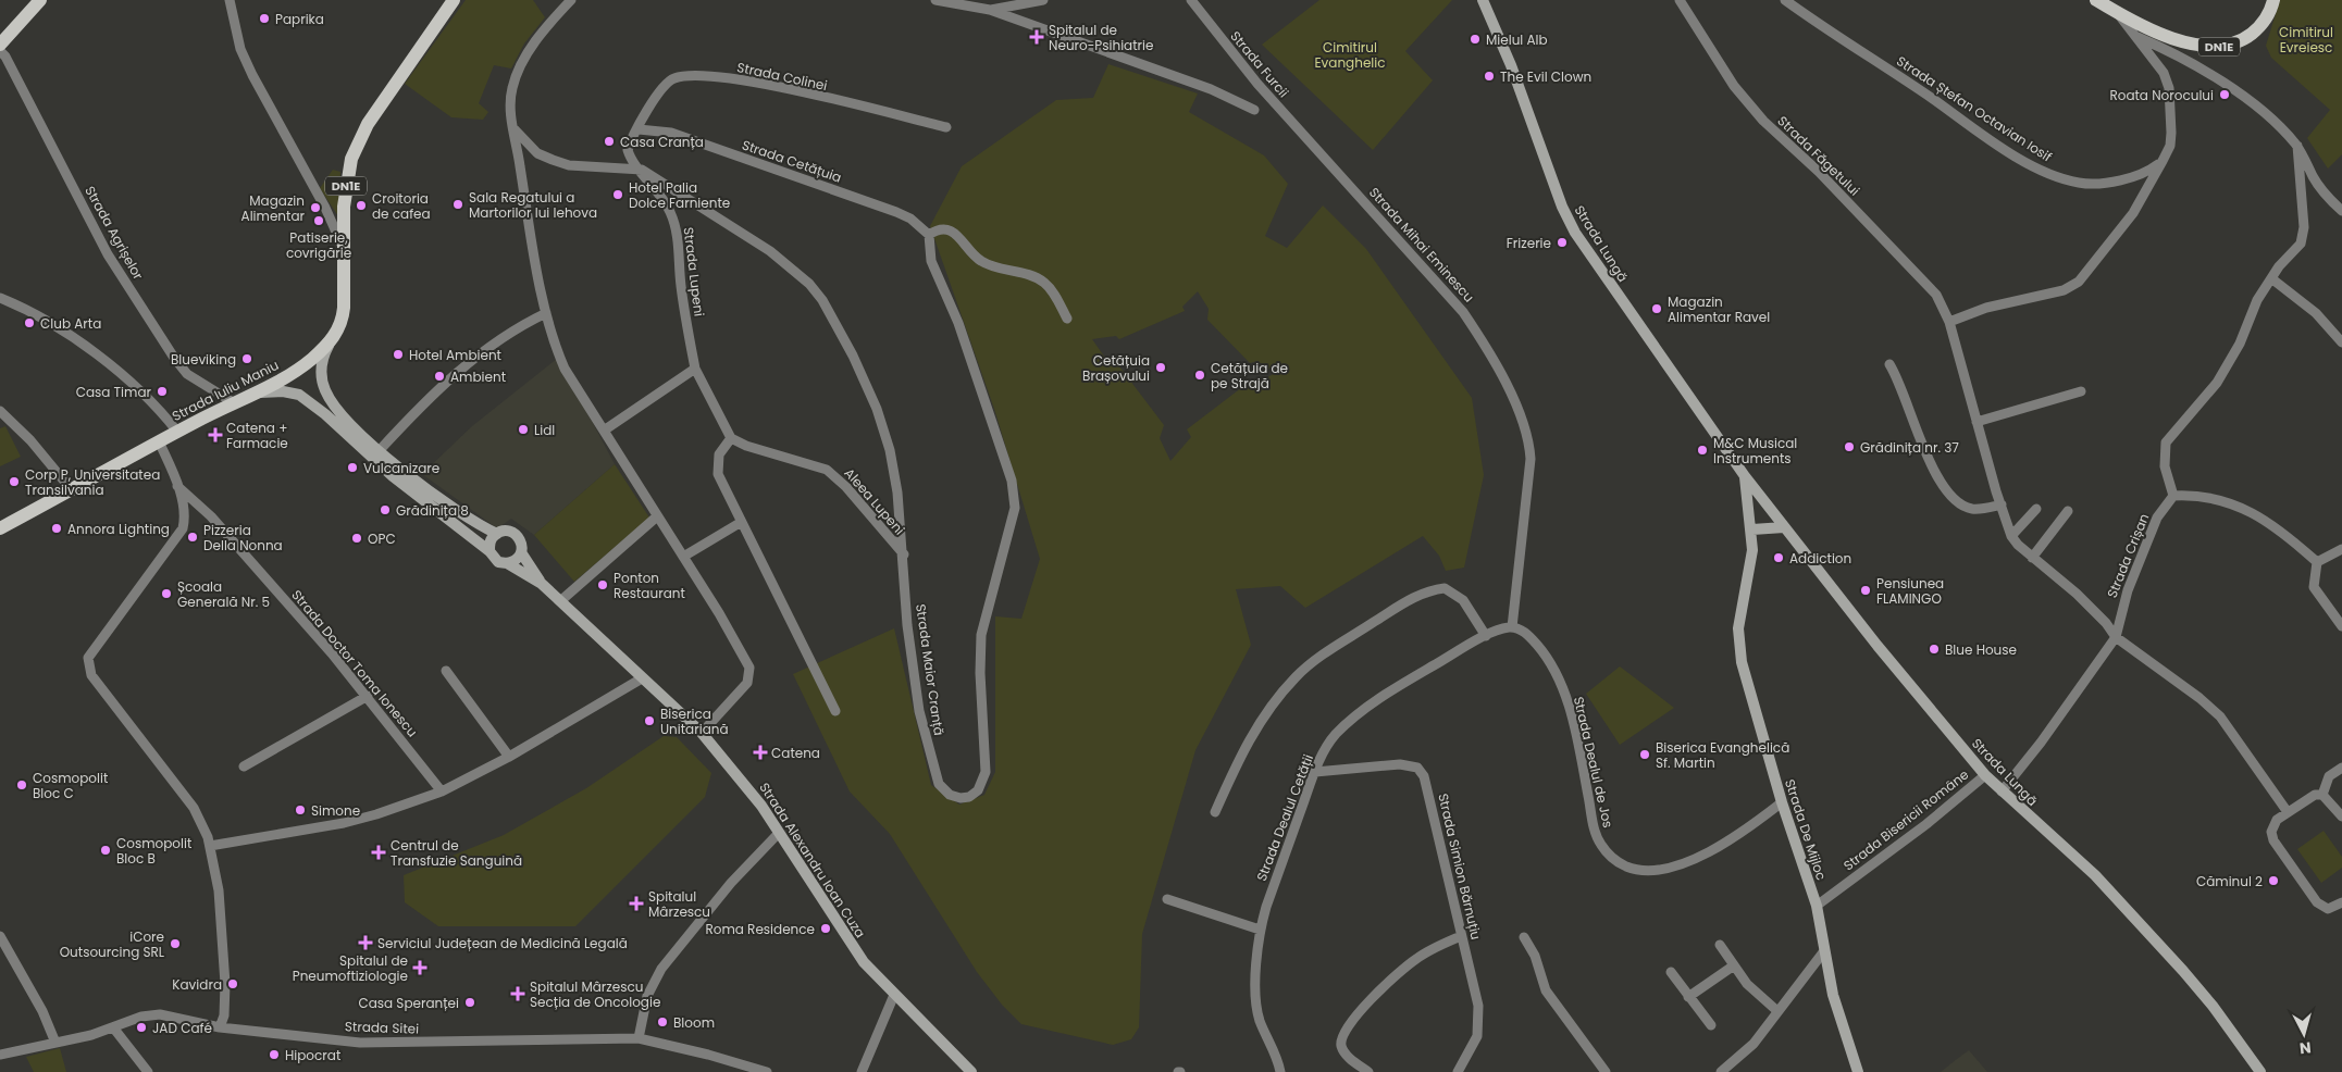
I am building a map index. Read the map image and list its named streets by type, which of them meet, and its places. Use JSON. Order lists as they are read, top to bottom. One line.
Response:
{"streets":{"main road":["DN1E","Strada Lungă","Strada Iuliu Maniu","Strada De Mijloc","Strada Alexandru Ioan Cuza"],"street":["Strada Furcii","Strada Colinei","Strada Ștefan Octavian Iosif","Strada Făgetului","Strada Cetățuia","Strada Agrișelor","Strada Mihai Eminescu","Strada Lupeni","Aleea Lupeni","Strada Crișan","Strada Doctor Toma Ionescu","Strada Maior Cranță","Strada Dealul de Jos","Strada Dealul Cetății","Strada Bisericii Române","Strada Simion Bărnuțiu","Strada Sitei"]},"crossings":[["Strada Furcii","Strada Mihai Eminescu"],["Strada Colinei","Strada Cetățuia"],["Strada Colinei","Strada Lupeni"],["Strada Făgetului","Strada Crișan"],["Strada Cetățuia","Strada Lupeni"],["Strada Cetățuia","Strada Maior Cranță"],["Strada Agrișelor","Strada Iuliu Maniu"],["Strada Lungă","Strada Crișan"],["Strada Lungă","Strada Bisericii Române"],["Strada Lungă","Strada De Mijloc"],["Strada Mihai Eminescu","Strada Dealul de Jos"],["Strada Mihai Eminescu","Strada Dealul Cetății"],["Strada Lupeni","Aleea Lupeni"],["Strada Lupeni","Strada Maior Cranță"],["Strada Iuliu Maniu","Strada Alexandru Ioan Cuza"],["Aleea Lupeni","Strada Maior Cranță"],["Strada Dealul de Jos","Strada Dealul Cetății"],["Strada Dealul de Jos","Strada De Mijloc"],["Strada Dealul Cetății","Strada Simion Bărnuțiu"],["Strada Bisericii Române","Strada De Mijloc"]],"parks":["Cimitirul Evreiesc","Cimitirul Evanghelic"],"places":{"other":["Paprika","Mielul Alb","The Evil Clown","Roata Norocului","Casa Cranța","Hotel Palia Dolce Farniente","Sala Regatului a Martorilor lui Iehova","Croitoria de cafea","Magazin Alimentar","Patiserie, covrigărie","Frizerie","Magazin Alimentar Ravel","Club Arta","Hotel Ambient","Blueviking","Cetățuia Brașovului","Cetățuia de pe Strajă","Ambient","Casa Timar","Lidl","Grădinița nr. 37","M&C Musical Instruments","Vulcanizare","Corp P, Universitatea Transilvania","Grădinița 8","Annora Lighting","Pizzeria Della Nonna","OPC","Addiction","Ponton Restaurant","Pensiunea FLAMINGO","Școala Generală Nr. 5","Blue House","Biserica Unitariană","Biserica Evanghelică Sf. Martin","Cosmopolit Bloc C","Simone","Cosmopolit Bloc B","Căminul 2","Roma Residence","iCore Outsourcing SRL","Kavidra","Casa Speranței","Bloom","JAD Café","Hipocrat"],"health":["Spitalul de Neuro-Psihiatrie","Catena + Farmacie","Catena","Centrul de Transfuzie Sanguină","Spitalul Mârzescu","Serviciul Județean de Medicină Legală","Spitalul de Pneumoftiziologie","Spitalul Mârzescu Secția de Oncologie"]},"north":"bottom"}
